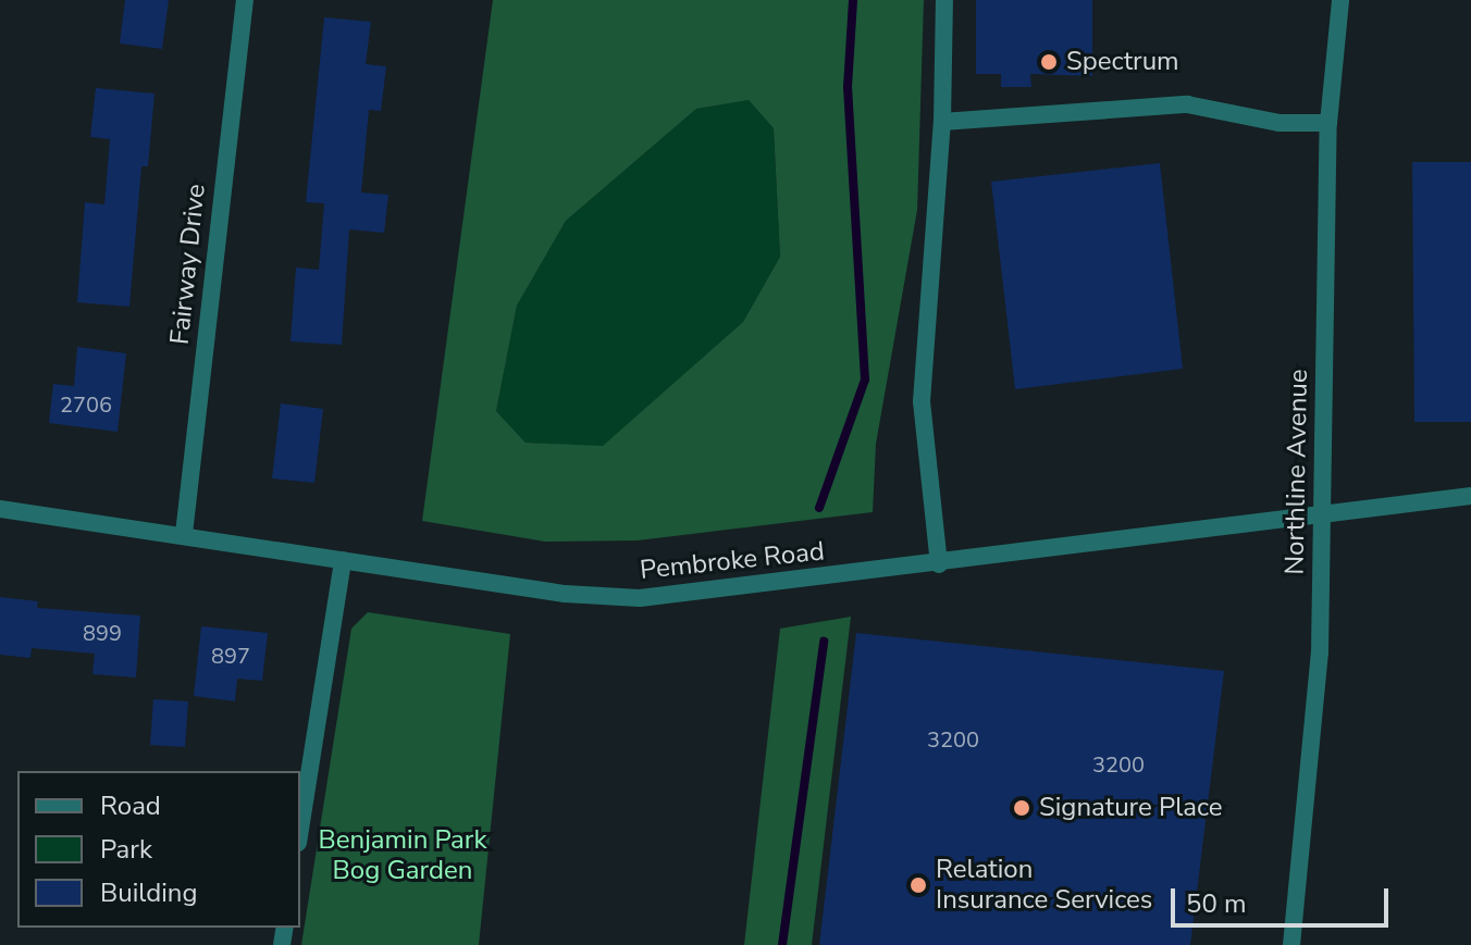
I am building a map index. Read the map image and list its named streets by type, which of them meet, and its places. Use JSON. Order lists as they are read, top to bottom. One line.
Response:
{"streets":{"street":["Fairway Drive","Northline Avenue","Pembroke Road"]},"crossings":[["Fairway Drive","Pembroke Road"],["Northline Avenue","Pembroke Road"]],"parks":["Benjamin Park Bog Garden"],"places":["Spectrum","Signature Place","Relation Insurance Services"],"house_numbers":["2706","899","897","3200","3200"],"legend":["Road","Park","Building"],"scale_bar":"50 m"}
